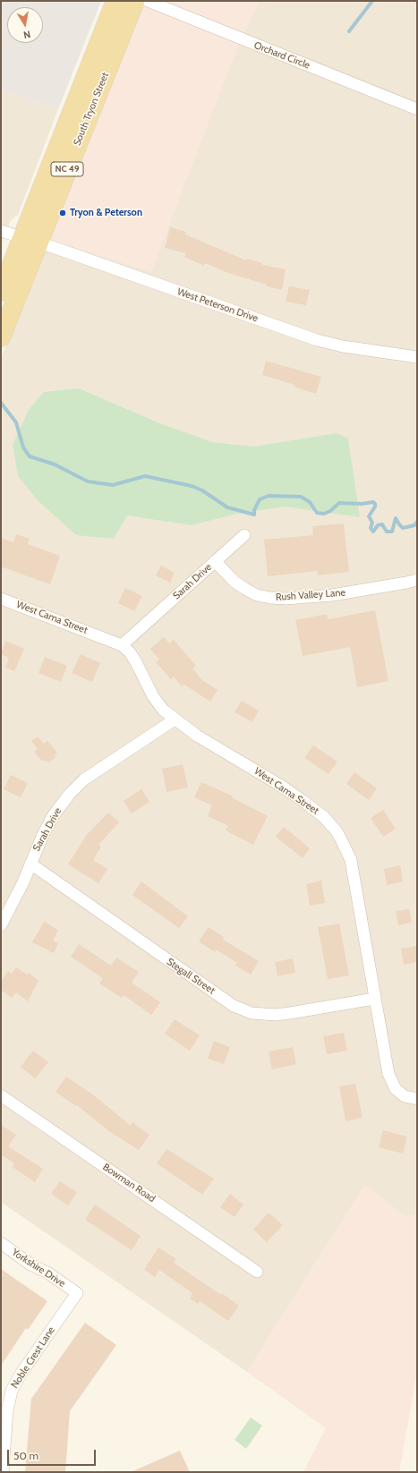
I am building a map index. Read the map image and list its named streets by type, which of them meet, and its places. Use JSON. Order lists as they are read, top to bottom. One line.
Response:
{"streets":{"main road":["South Tryon Street","NC 49"],"street":["Orchard Circle","West Peterson Drive","Sarah Drive","Rush Valley Lane","West Cama Street","Stegall Street","Bowman Road","Yorkshire Drive","Noble Crest Lane"]},"crossings":[["South Tryon Street","West Peterson Drive"],["Sarah Drive","Rush Valley Lane"],["Sarah Drive","West Cama Street"],["Sarah Drive","Stegall Street"],["West Cama Street","Stegall Street"],["Yorkshire Drive","Noble Crest Lane"]],"places":["Tryon & Peterson"],"scale_bar":"50 m","north":"bottom"}
